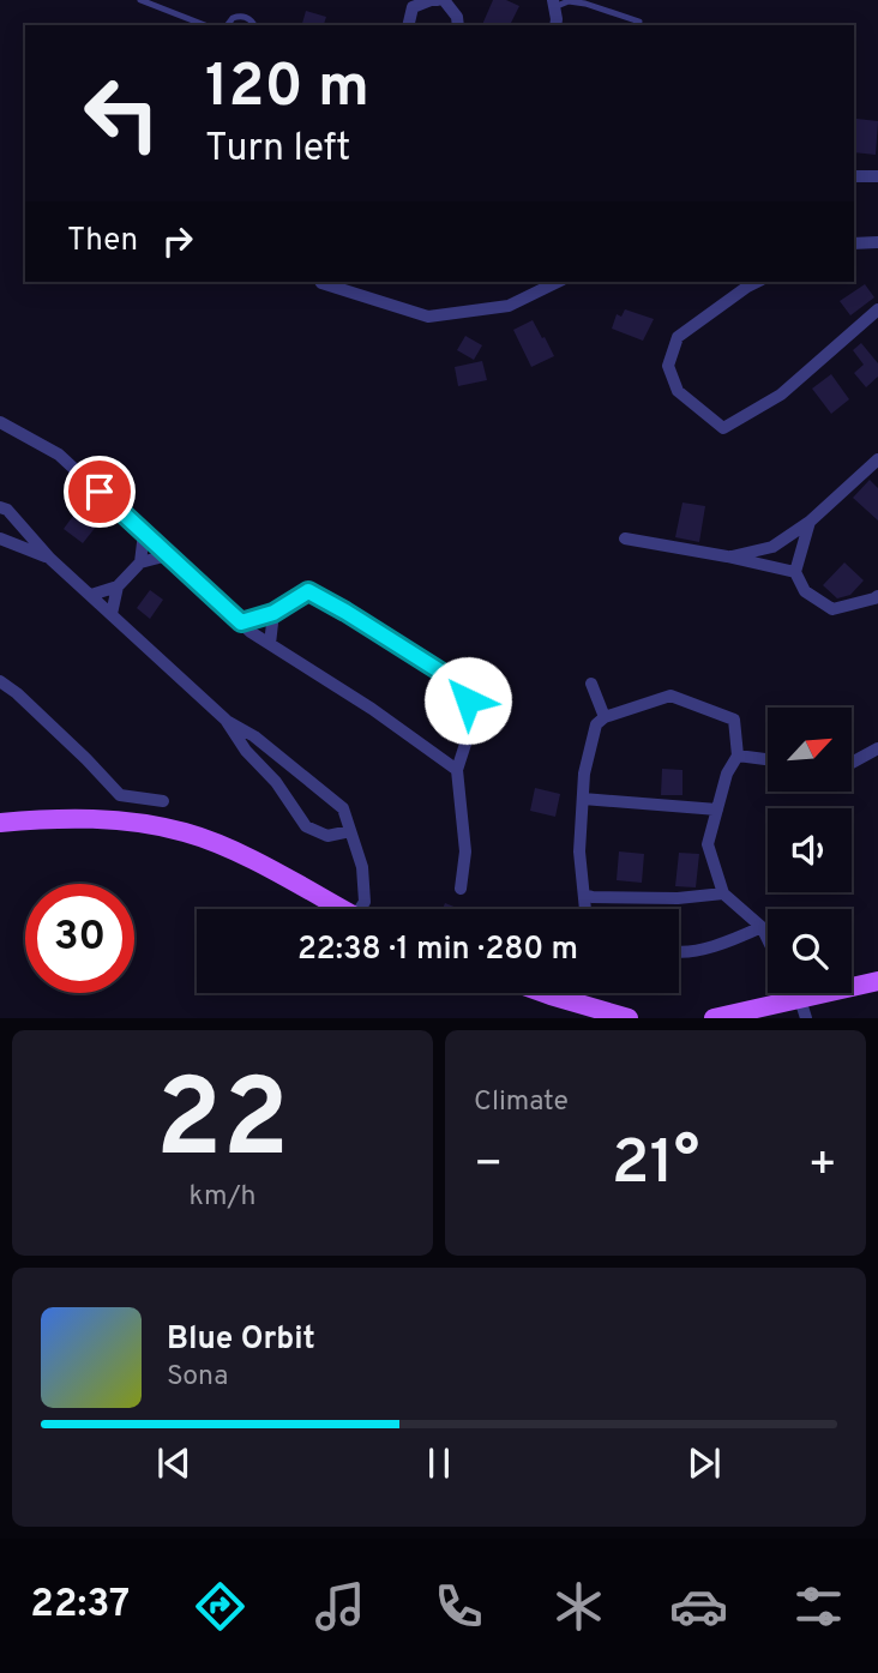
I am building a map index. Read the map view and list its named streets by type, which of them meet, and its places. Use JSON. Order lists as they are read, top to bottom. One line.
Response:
{"north":"top right","page":{"turn":["120 m","Turn left"],"then":"Then","limit":"30","trip":"22:38 · 1 min · 280 m","tile":[["22","km/h"],"Climate"],"heat":["−","21°","+"],"song":["Blue Orbit","Sona"],"tabs":"22:37"}}
